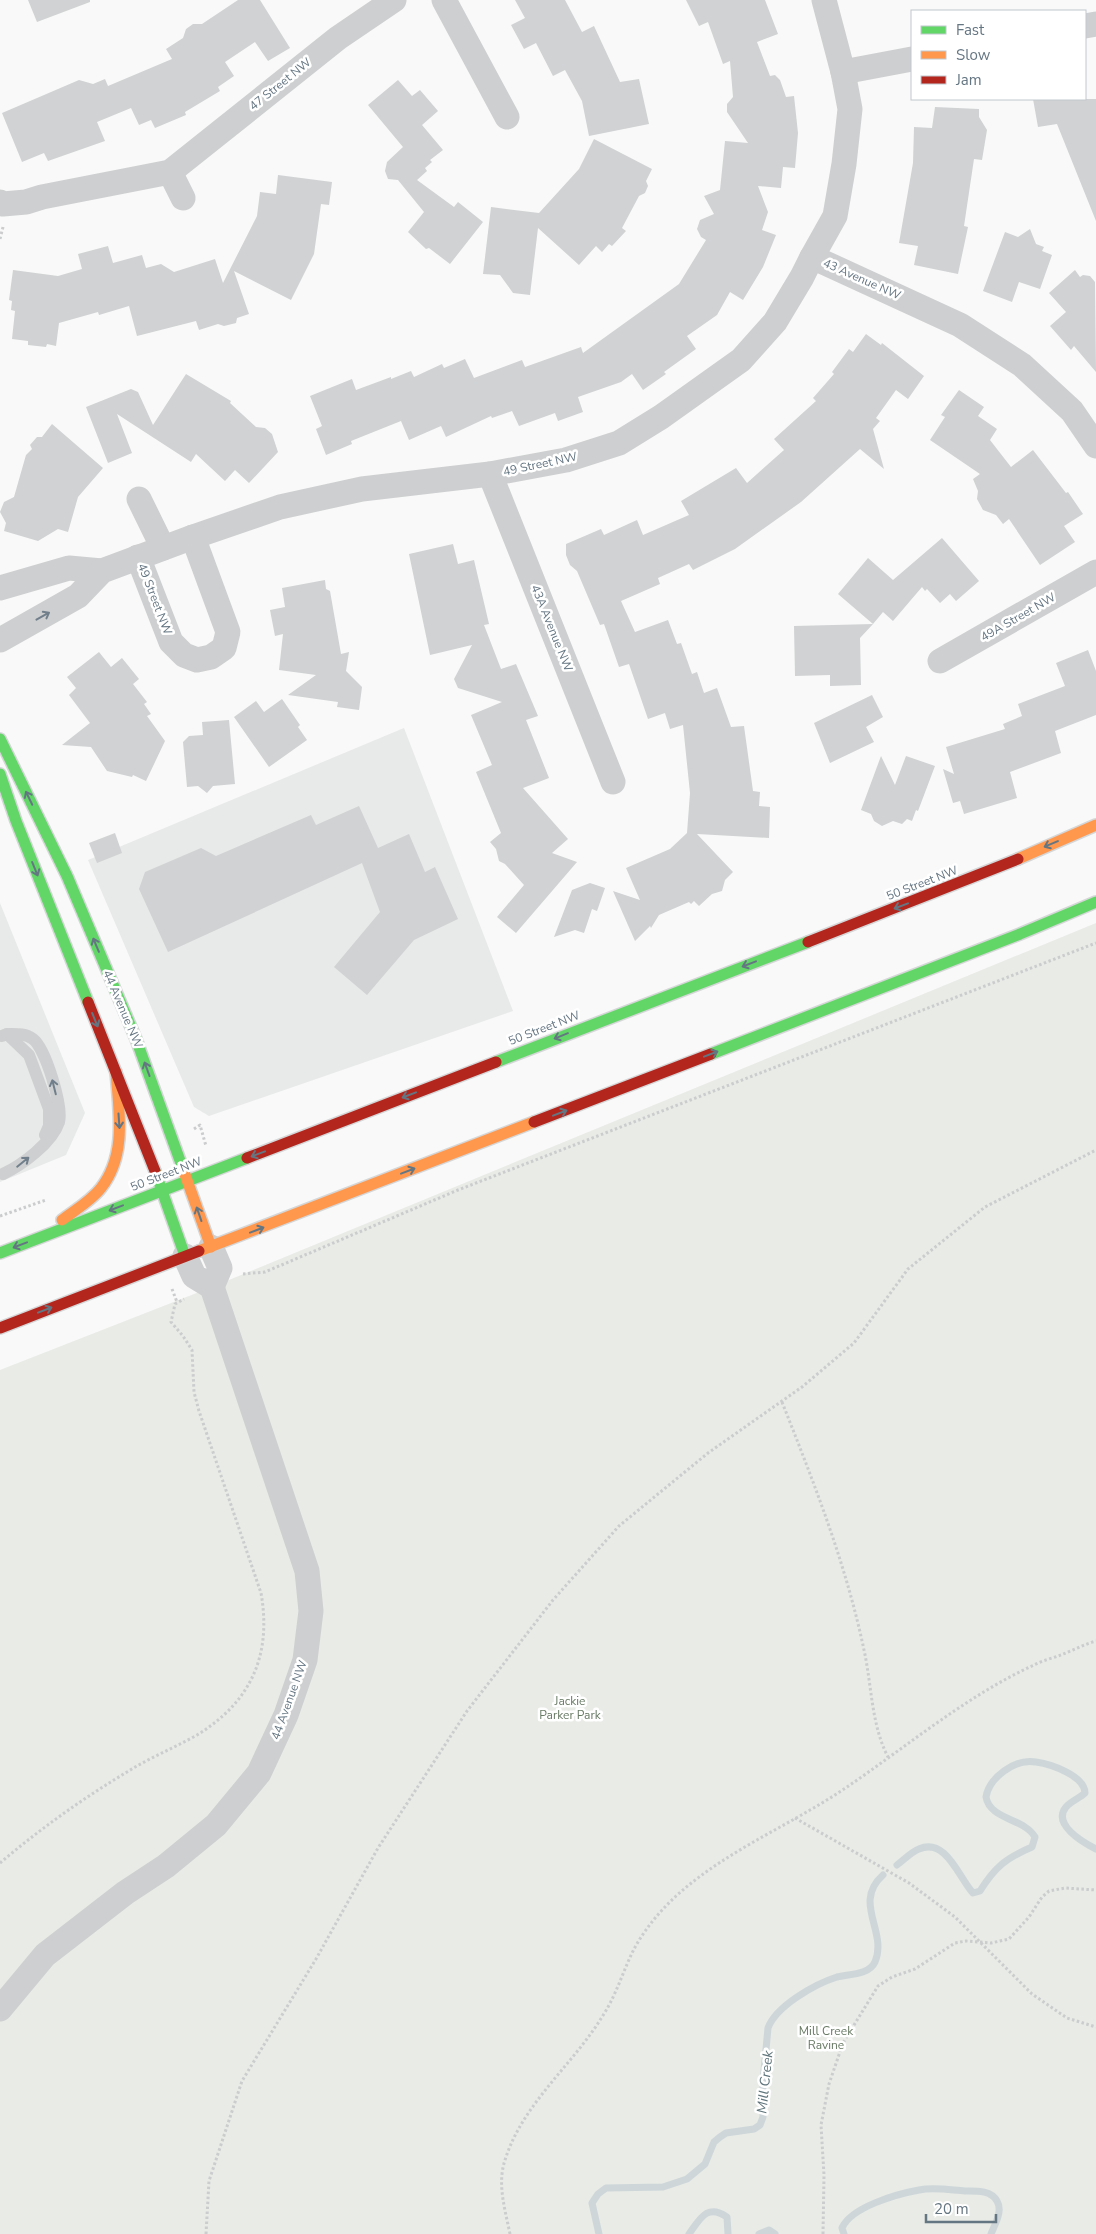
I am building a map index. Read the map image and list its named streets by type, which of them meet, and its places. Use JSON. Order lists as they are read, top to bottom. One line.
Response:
{"streets":{"main road":["50 Street NW","44 Avenue NW"],"street":["47 Street NW","43 Avenue NW","49 Street NW","49A Street NW","43A Avenue NW"]},"crossings":[["43 Avenue NW","49 Street NW"],["49 Street NW","43A Avenue NW"],["50 Street NW","44 Avenue NW"]],"water":["Mill Creek"],"parks":["Jackie Parker Park","Mill Creek Ravine"],"legend":["Fast","Slow","Jam"],"scale_bar":"20 m"}
